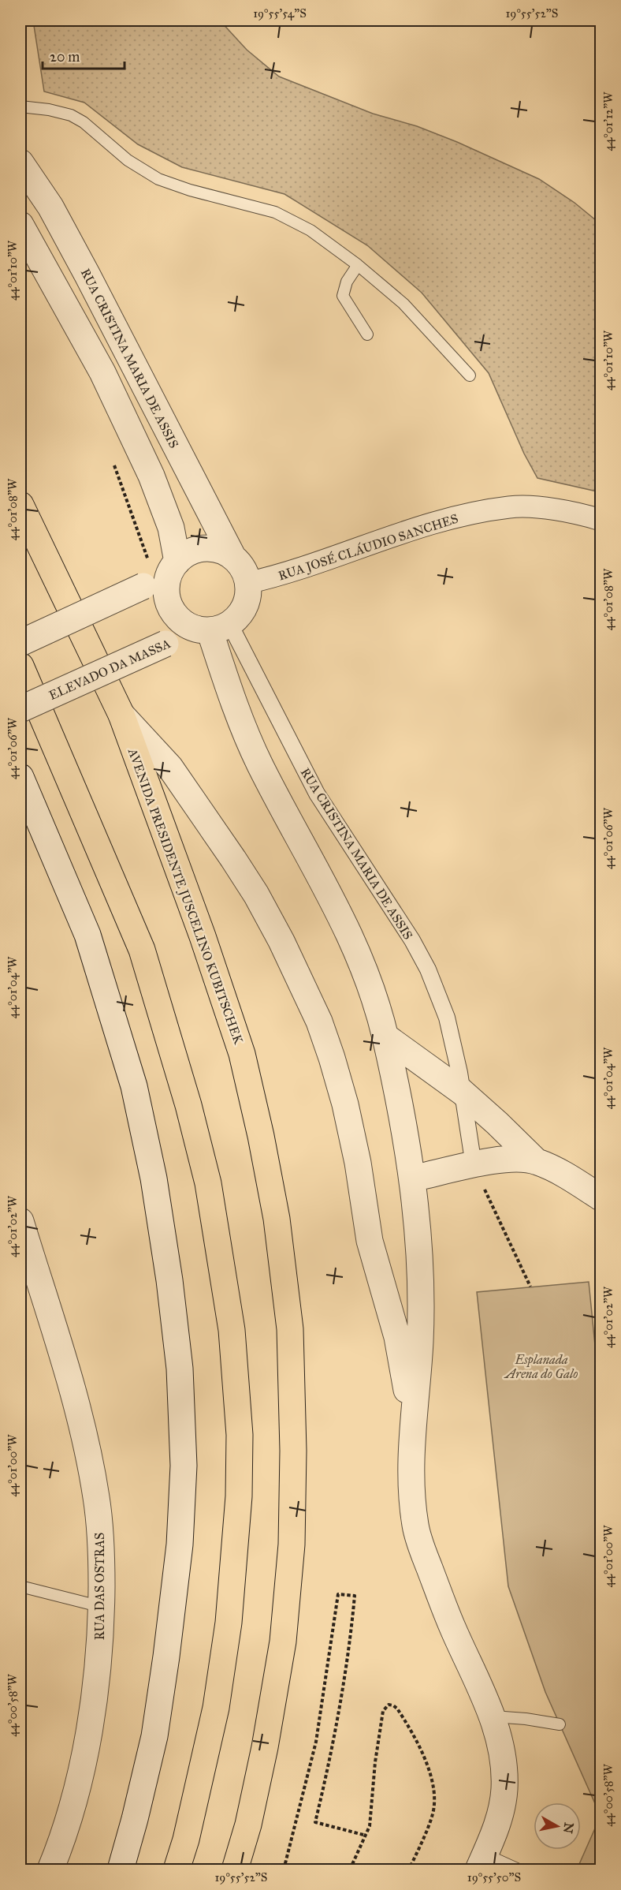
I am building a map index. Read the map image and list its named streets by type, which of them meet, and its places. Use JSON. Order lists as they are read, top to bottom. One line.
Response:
{"streets":{"highway":["AVENIDA PRESIDENTE JUSCELINO KUBITSCHEK"],"street":["RUA CRISTINA MARIA DE ASSIS","RUA JOSÉ CLÁUDIO SANCHES","ELEVADO DA MASSA","RUA DAS OSTRAS"]},"crossings":[["RUA CRISTINA MARIA DE ASSIS","RUA JOSÉ CLÁUDIO SANCHES"],["RUA CRISTINA MARIA DE ASSIS","ELEVADO DA MASSA"],["RUA JOSÉ CLÁUDIO SANCHES","ELEVADO DA MASSA"]],"parks":["Esplanada Arena do Galo"],"scale_bar":"20 m","north":"right","coordinates":["19°55'54\"S","19°55'52\"S","44°01'12\"W","44°01'10\"W","44°01'08\"W","44°01'06\"W","44°01'04\"W","44°01'02\"W","44°01'00\"W","44°00'58\"W","19°55'50\"S"]}
